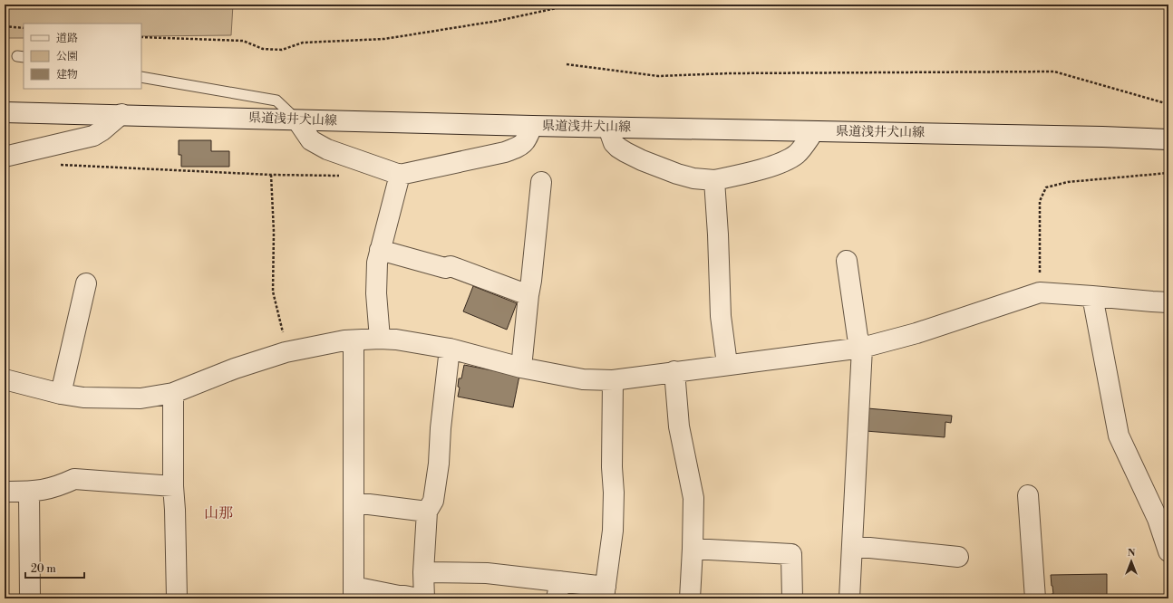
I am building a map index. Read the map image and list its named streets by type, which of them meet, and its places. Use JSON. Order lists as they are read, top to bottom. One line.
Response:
{"streets":{"street":["県道浅井犬山線"]},"districts":["山那"],"legend":["道路","公園","建物"],"scale_bar":"20 m","north":"top"}
